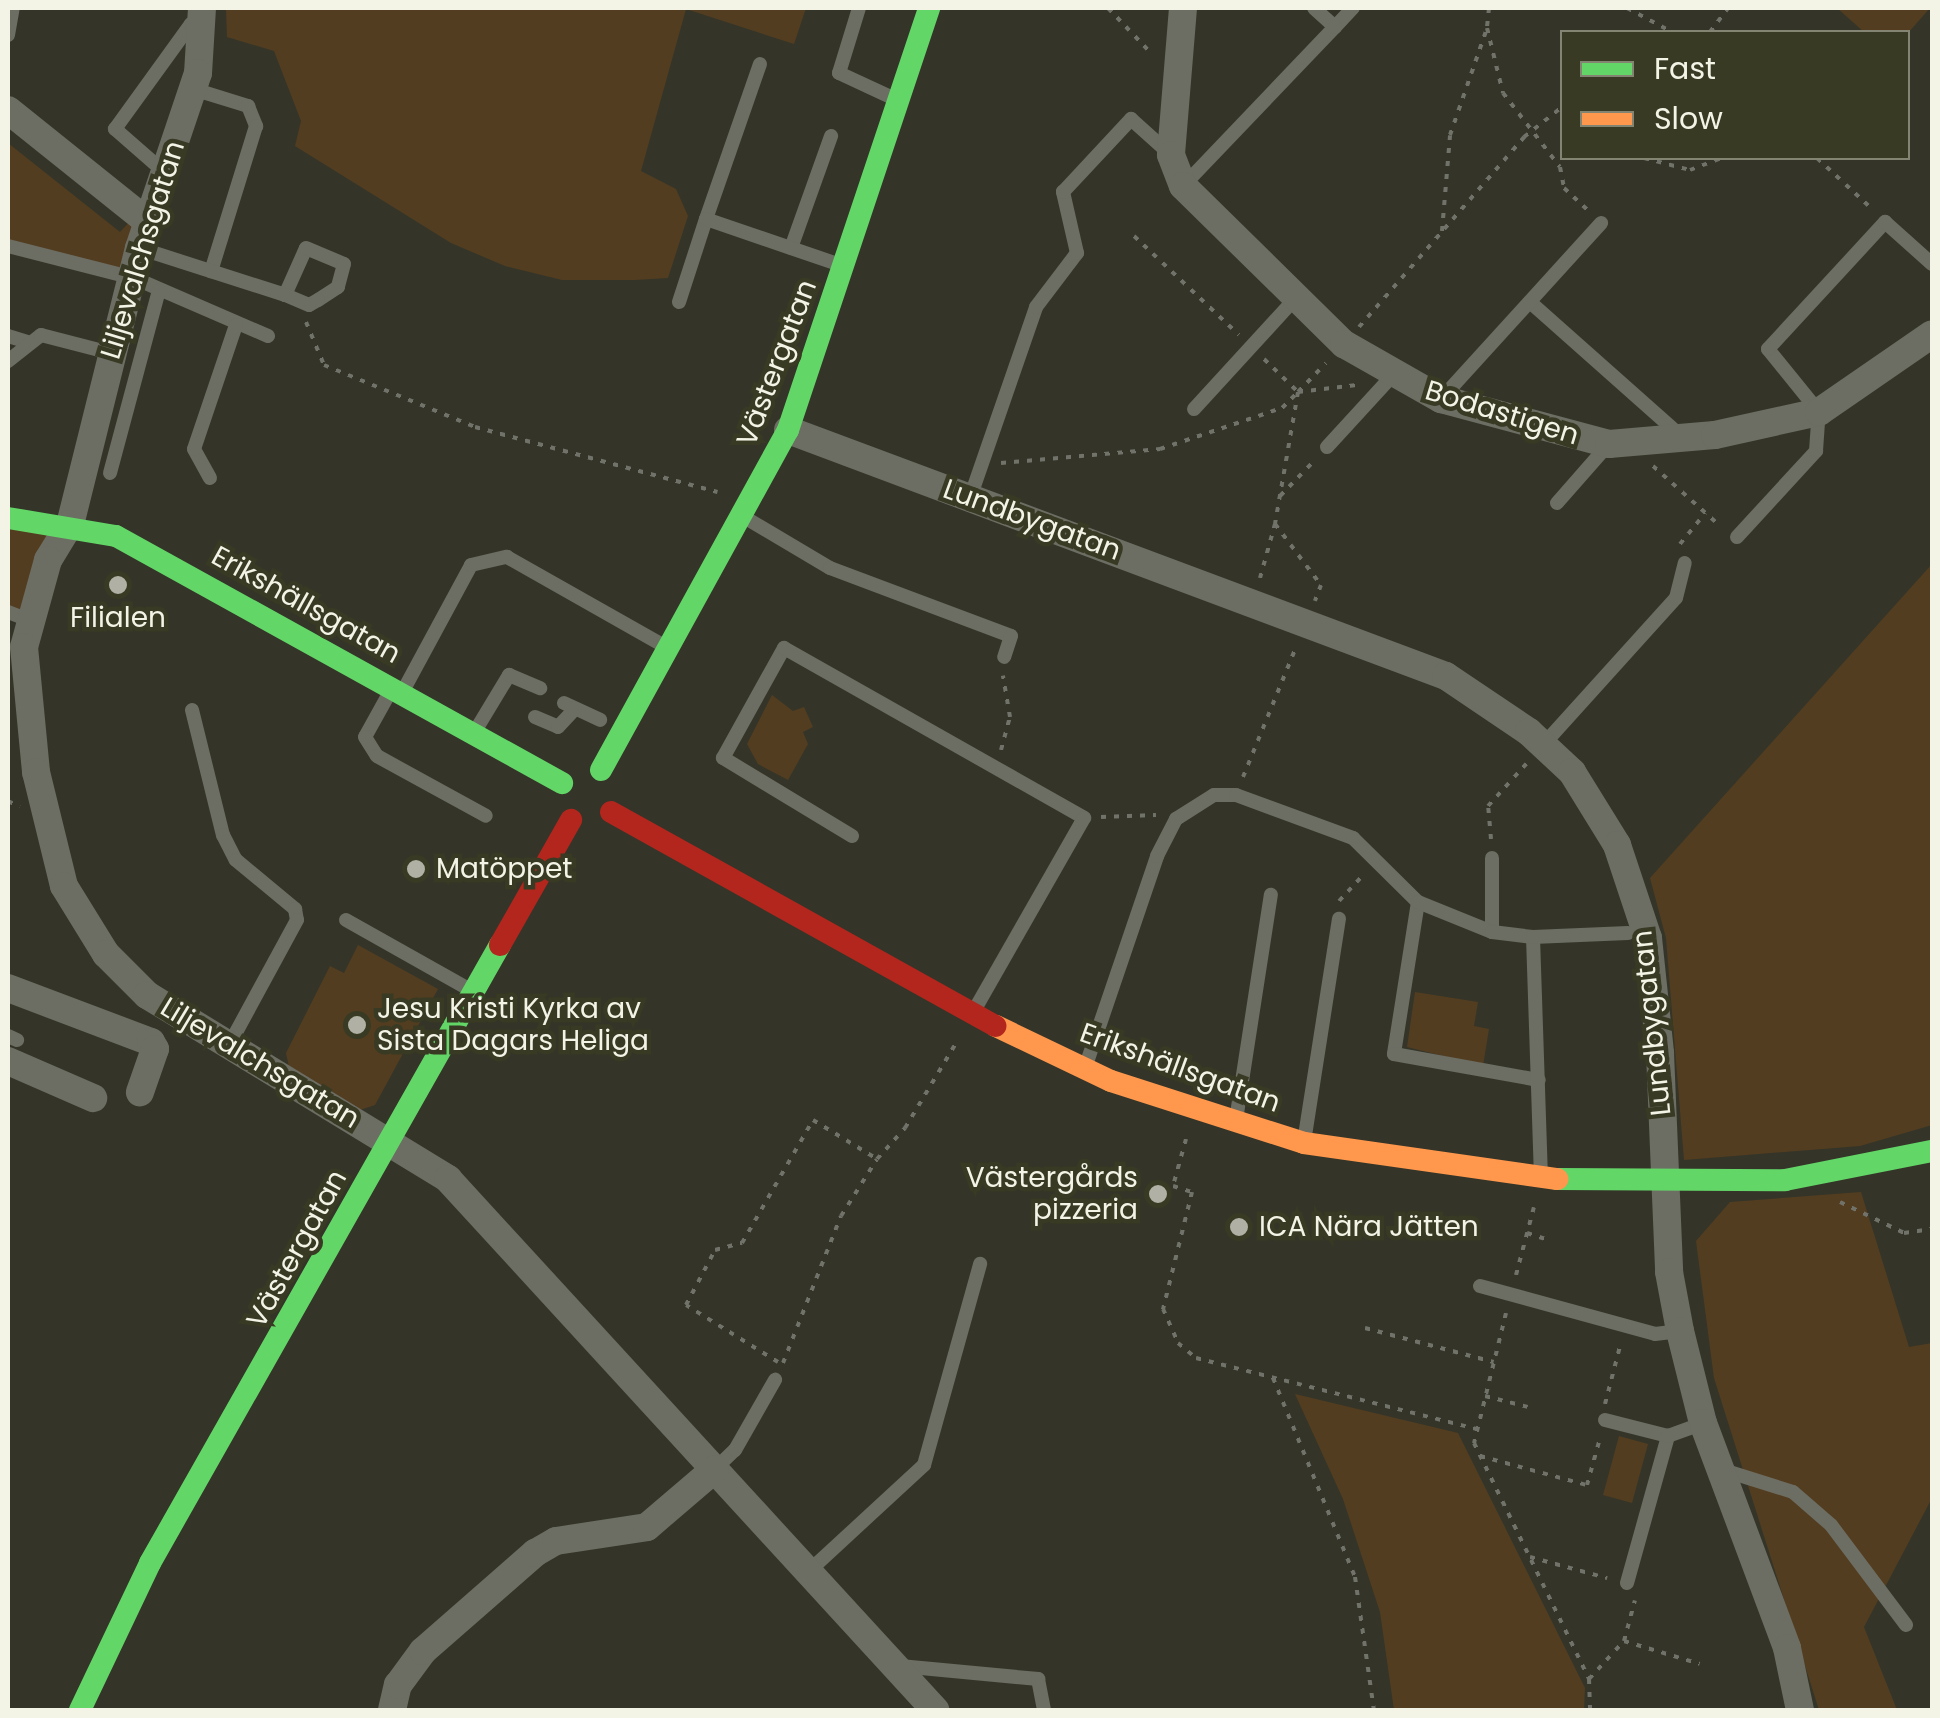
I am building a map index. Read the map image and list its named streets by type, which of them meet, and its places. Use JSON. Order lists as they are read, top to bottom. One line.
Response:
{"streets":{"street":["Liljevalchsgatan","Västergatan","Bodastigen","Lundbygatan","Erikshällsgatan"]},"crossings":[["Liljevalchsgatan","Västergatan"],["Liljevalchsgatan","Erikshällsgatan"],["Västergatan","Lundbygatan"],["Västergatan","Erikshällsgatan"],["Lundbygatan","Erikshällsgatan"]],"places":["Filialen","Matöppet","Jesu Kristi Kyrka av Sista Dagars Heliga","Västergårds pizzeria","ICA Nära Jätten"],"legend":["Fast","Slow"]}
